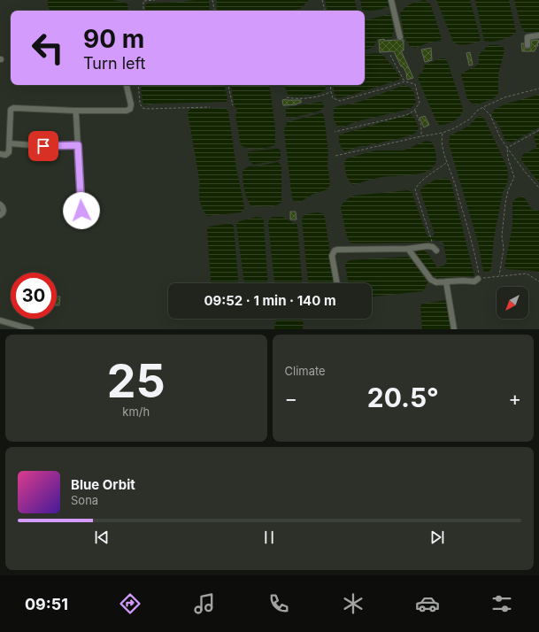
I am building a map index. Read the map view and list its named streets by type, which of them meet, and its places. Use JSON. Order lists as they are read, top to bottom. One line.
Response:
{"north":"bottom left","page":{"turn":["90 m","Turn left"],"limit":"30","trip":"09:52 · 1 min · 140 m","tile":[["25","km/h"],"Climate"],"heat":["−","20.5°","+"],"song":["Blue Orbit","Sona"],"tabs":"09:51"}}
